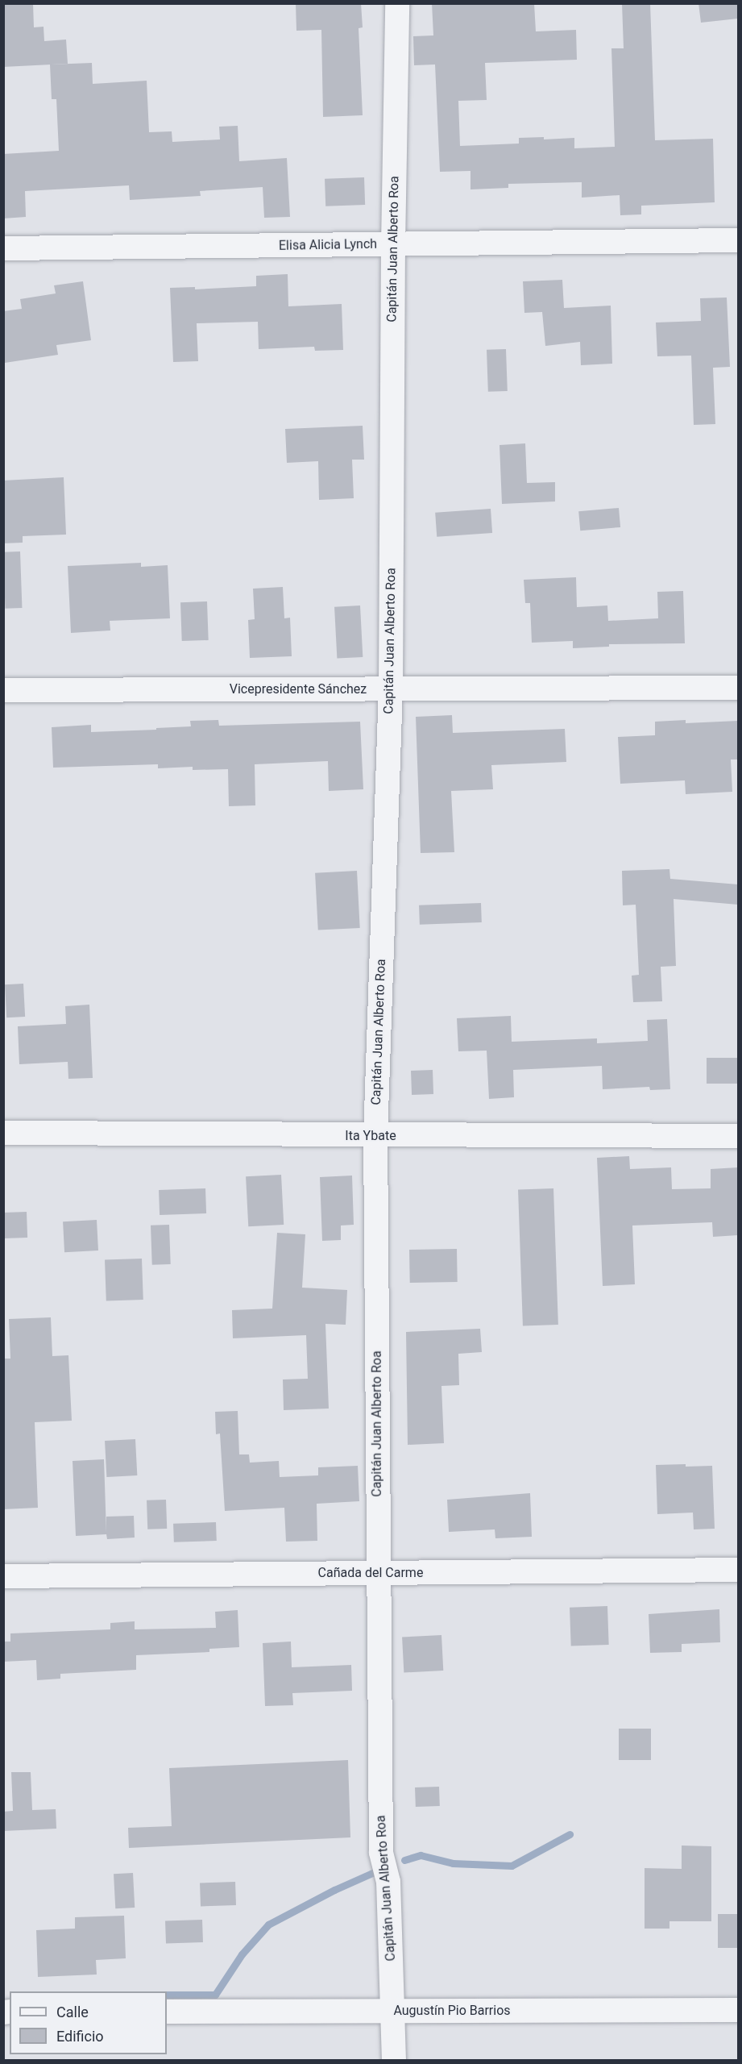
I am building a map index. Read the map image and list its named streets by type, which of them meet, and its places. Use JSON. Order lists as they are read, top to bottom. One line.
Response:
{"streets":{"street":["Elisa Alicia Lynch","Capitán Juan Alberto Roa","Vicepresidente Sánchez","Ita Ybate","Cañada del Carme","Augustín Pio Barrios"]},"crossings":[["Elisa Alicia Lynch","Capitán Juan Alberto Roa"],["Capitán Juan Alberto Roa","Vicepresidente Sánchez"],["Capitán Juan Alberto Roa","Ita Ybate"],["Capitán Juan Alberto Roa","Cañada del Carme"],["Capitán Juan Alberto Roa","Augustín Pio Barrios"]],"legend":["Calle","Edificio"]}
